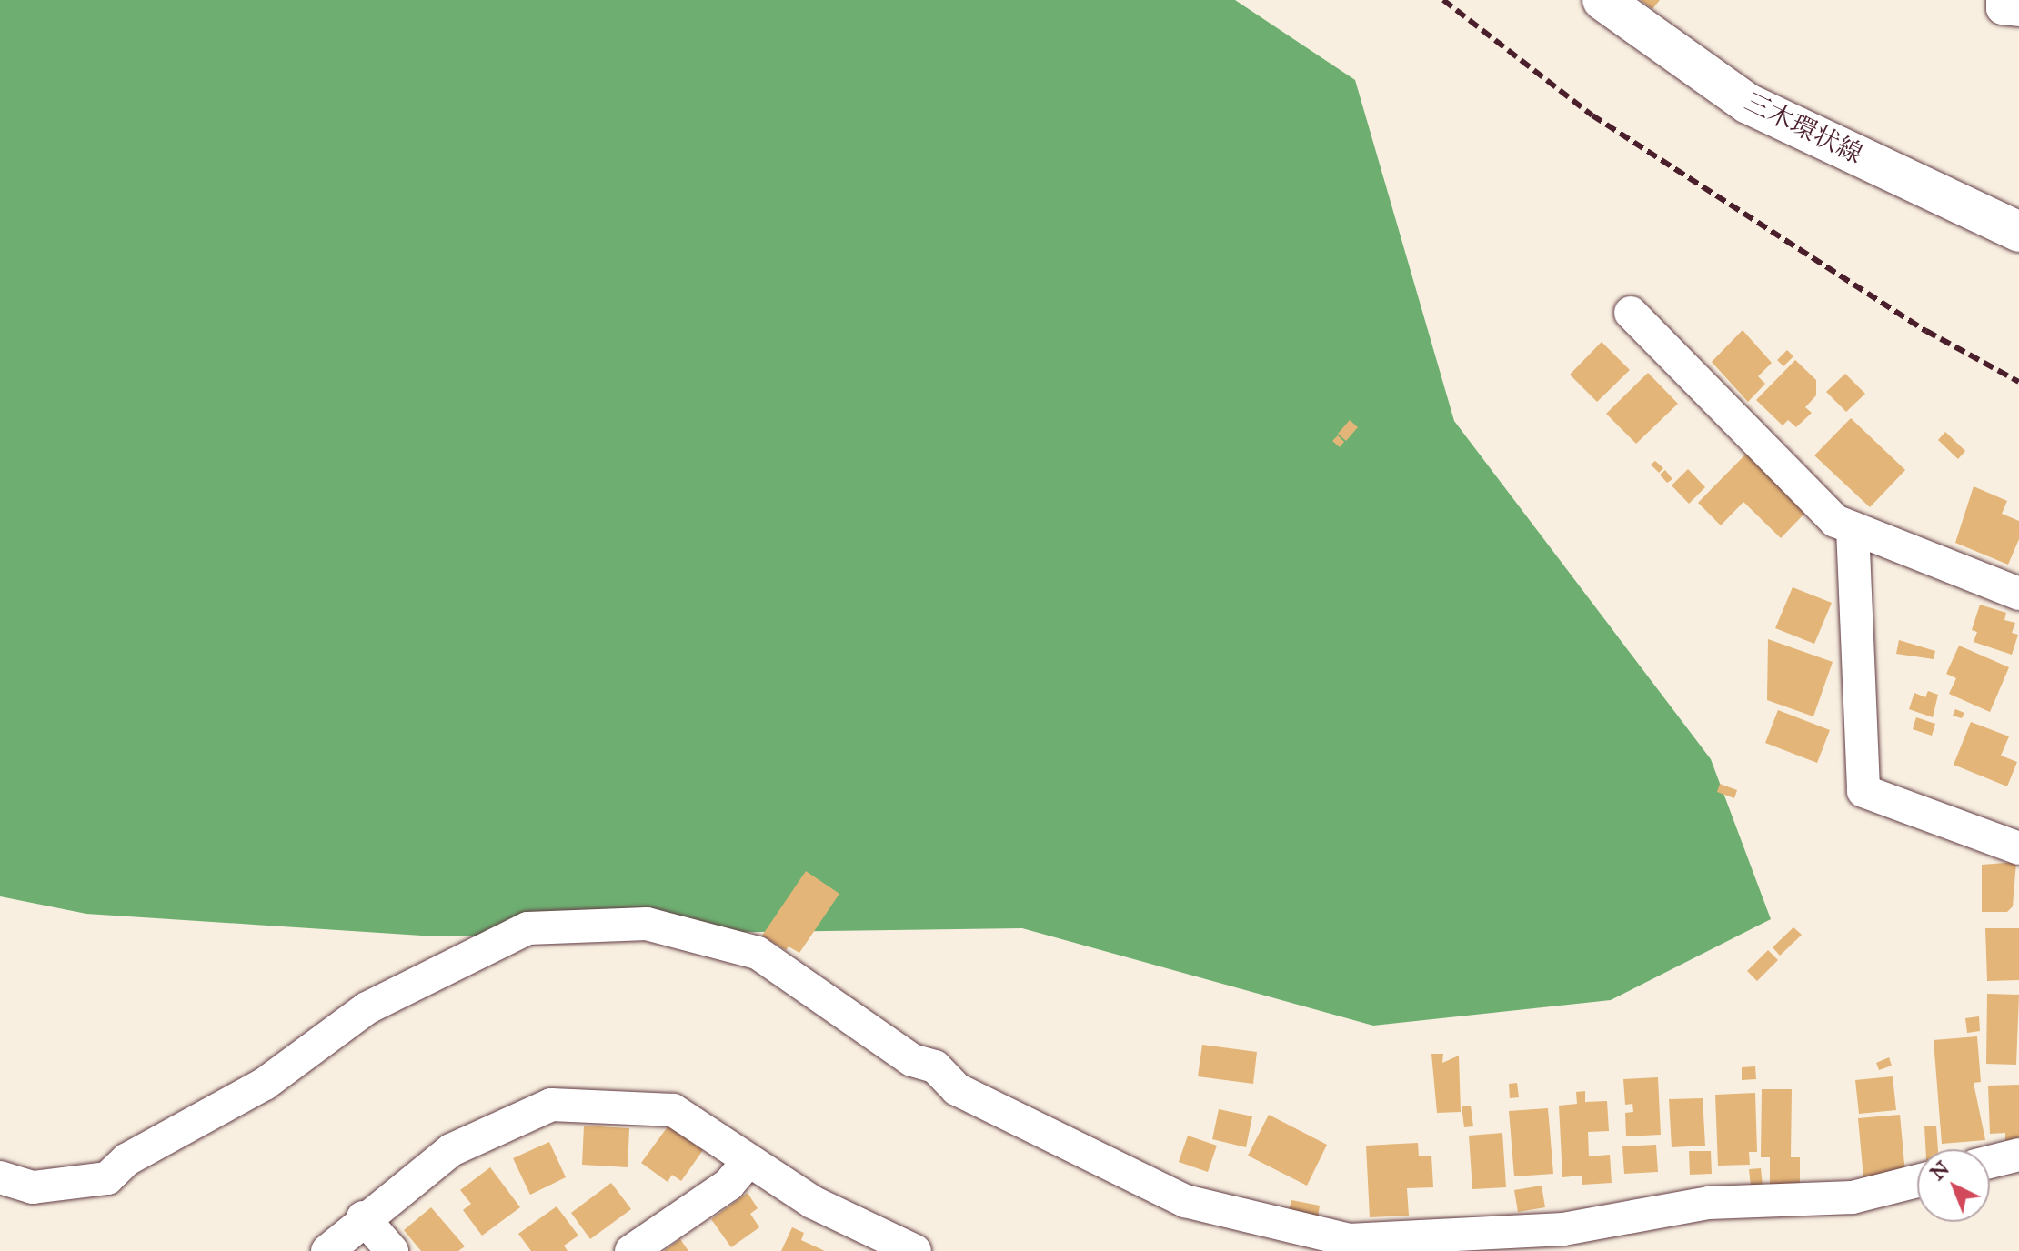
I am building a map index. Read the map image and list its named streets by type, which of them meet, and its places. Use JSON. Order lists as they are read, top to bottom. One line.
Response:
{"streets":{"main road":["三木環状線"]},"north":"top left"}
